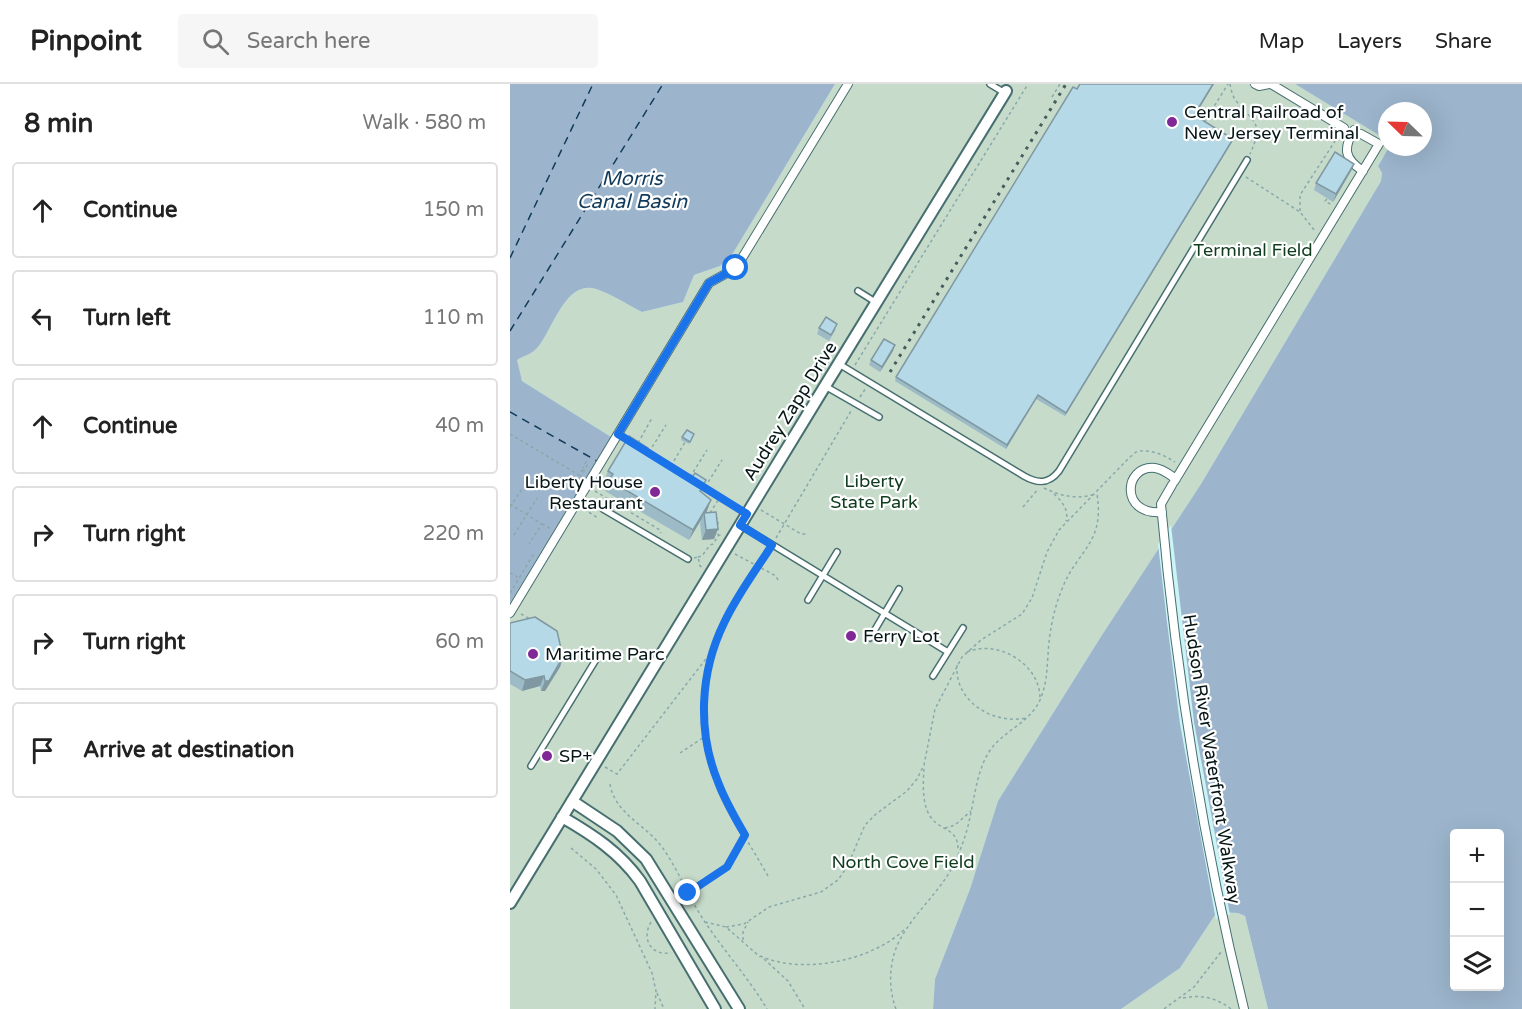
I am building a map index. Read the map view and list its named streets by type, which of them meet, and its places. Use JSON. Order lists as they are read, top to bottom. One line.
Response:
{"streets":{"street":["Audrey Zapp Drive","Hudson River Waterfront Walkway"]},"water":["Morris Canal Basin"],"parks":["Terminal Field","Liberty State Park","North Cove Field"],"places":["Central Railroad of New Jersey Terminal","Liberty House Restaurant","Ferry Lot","Maritime Parc","SP+"],"north":"top left","page":{"header":"Pinpoint","search":"Search here","nav":["Map","Layers","Share"],"heading":["8 min","Walk · 580 m"],"list":[["Continue","150 m"],["Turn left","110 m"],["Continue","40 m"],["Turn right","220 m"],["Turn right","60 m"],"Arrive at destination"],"map_buttons":["+","−"]}}
